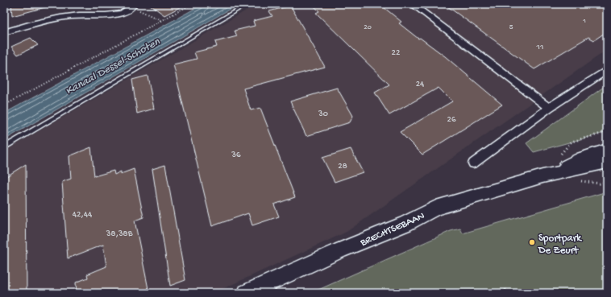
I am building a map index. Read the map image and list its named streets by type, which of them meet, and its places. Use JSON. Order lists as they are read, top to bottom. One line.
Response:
{"streets":{"main road":["BRECHTSEBAAN"]},"water":["Kanaal Dessel-Schoten"],"places":["Sportpark De Zeurt"],"house_numbers":["1","20","5","11","22","24","30","26","36","28","42,44","38,38B"]}
